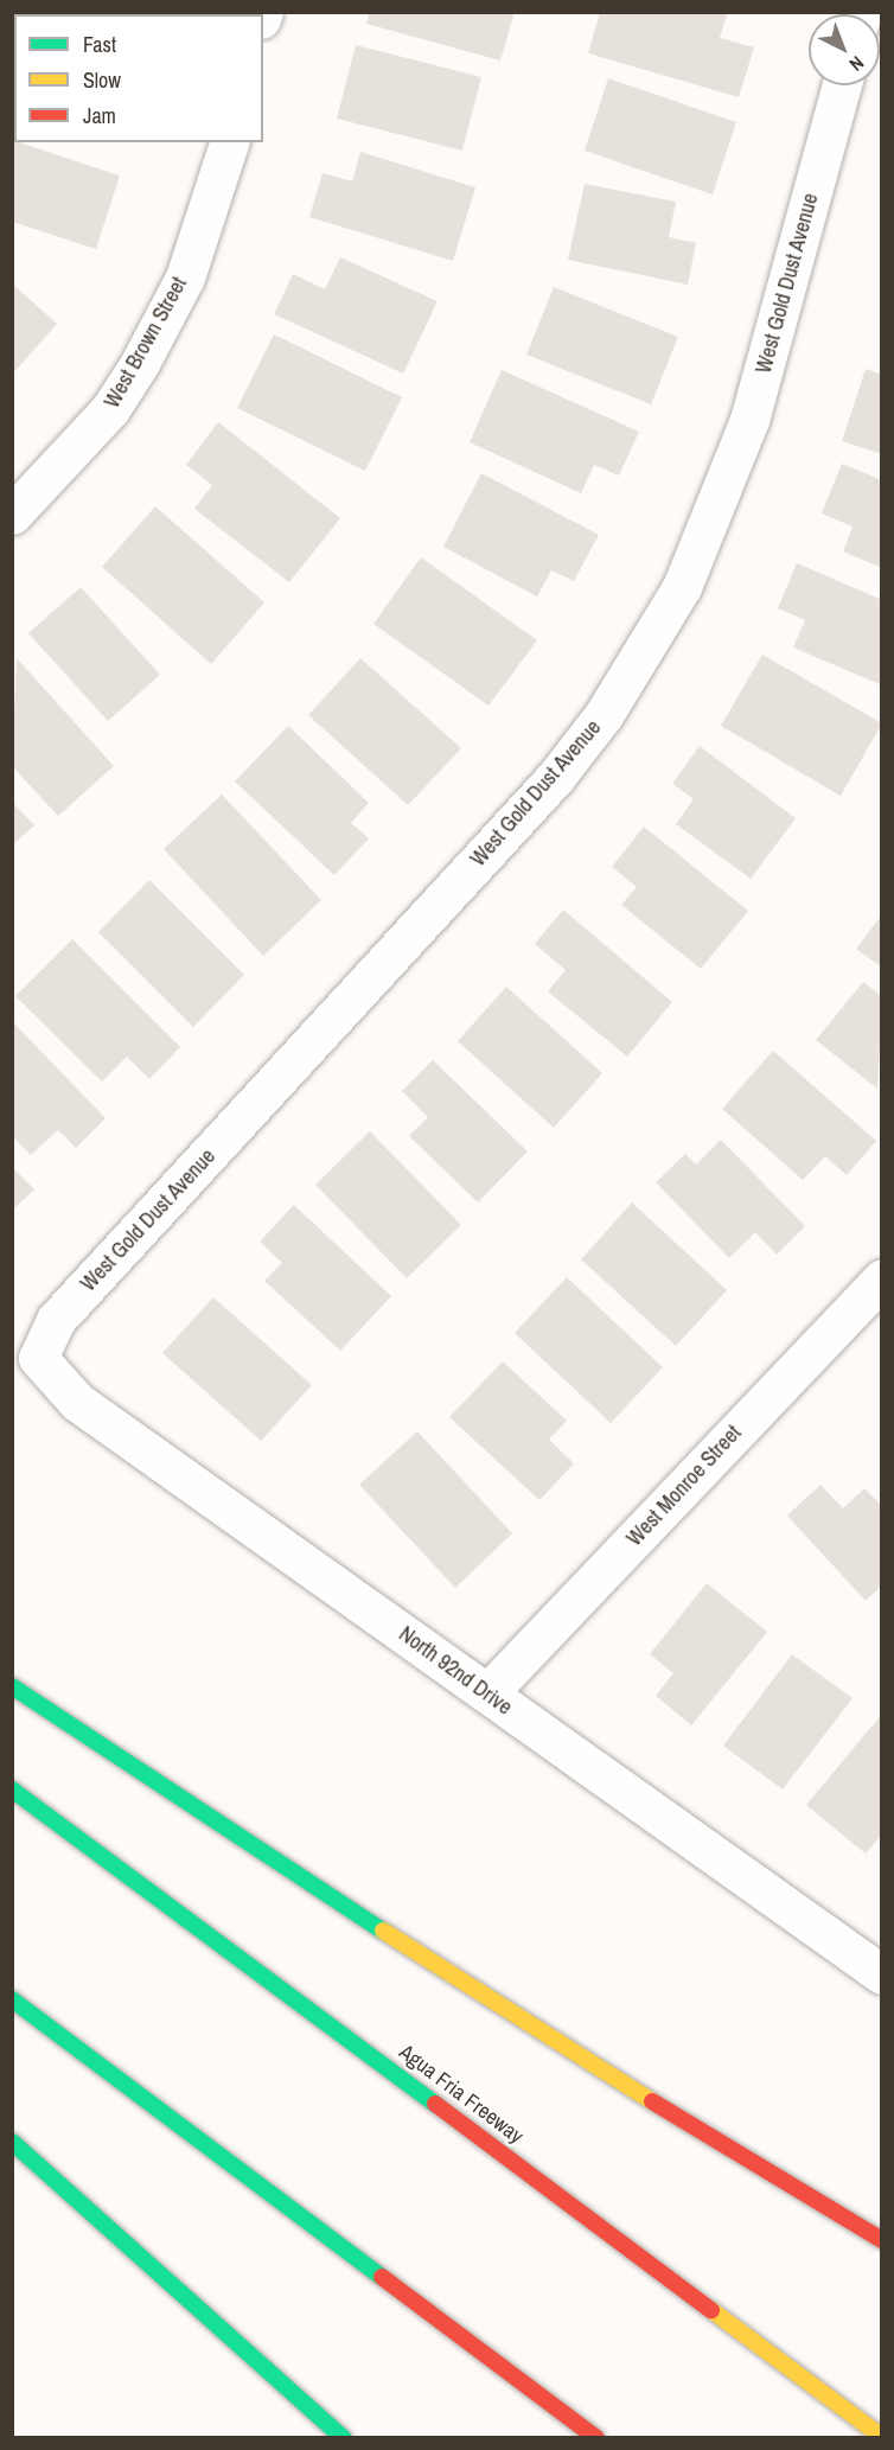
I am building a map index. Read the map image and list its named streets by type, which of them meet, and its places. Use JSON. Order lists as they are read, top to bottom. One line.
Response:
{"streets":{"highway":["Agua Fria Freeway"],"street":["West Gold Dust Avenue","West Brown Street","West Monroe Street","North 92nd Drive"]},"crossings":[["West Gold Dust Avenue","North 92nd Drive"],["West Monroe Street","North 92nd Drive"]],"legend":["Fast","Slow","Jam"],"north":"bottom right"}
